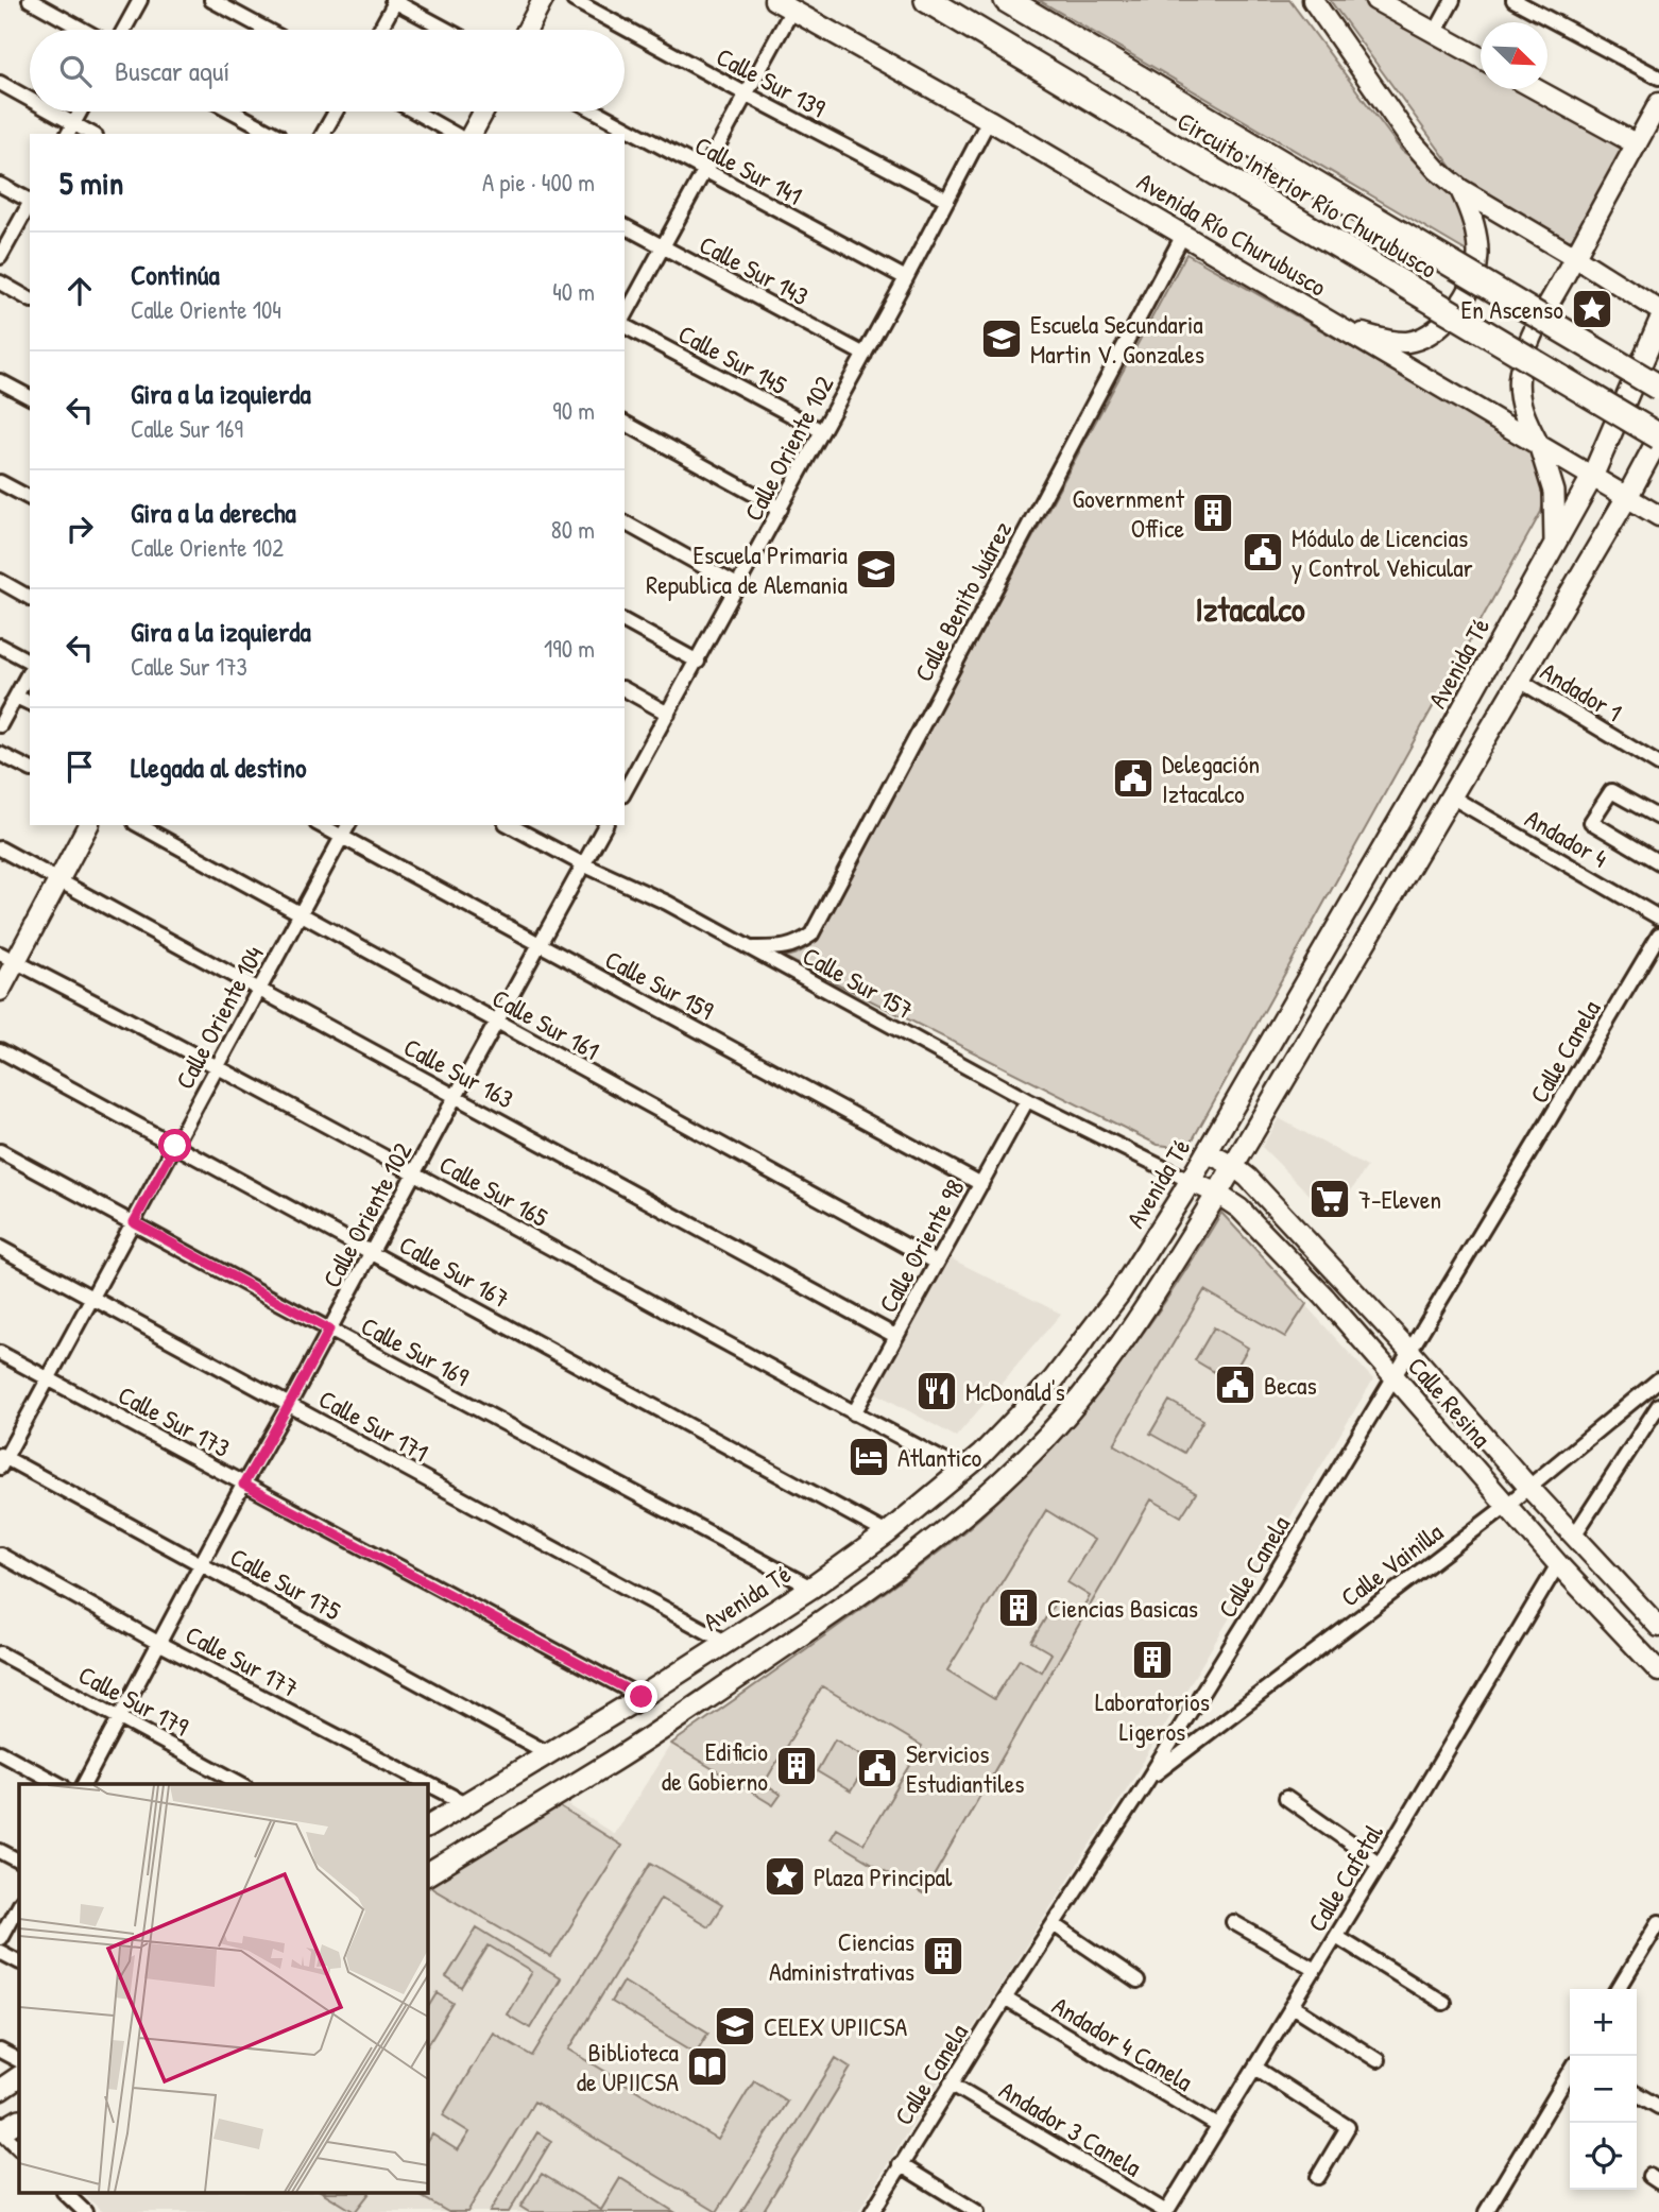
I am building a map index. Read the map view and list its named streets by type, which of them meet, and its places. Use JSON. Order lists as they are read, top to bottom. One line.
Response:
{"streets":{"highway":["Circuito Interior Río Churubusco"],"main road":["Avenida Río Churubusco","Avenida Té","Calle Resina"],"street":["Calle Sur 139","Calle Sur 141","Calle Sur 143","Calle Sur 145","Calle Oriente 102","Calle Benito Juárez","Andador 1","Andador 4","Calle Sur 157","Calle Sur 159","Calle Oriente 104","Calle Sur 161","Calle Canela","Calle Sur 163","Calle Sur 165","Calle Oriente 98","Calle Sur 167","Calle Sur 169","Calle Sur 173","Calle Sur 171","Calle Vainilla","Calle Sur 175","Calle Sur 177","Calle Sur 179","Calle Cafetal","Andador 4 Canela","Andador 3 Canela"]},"crossings":[["Calle Sur 139","Calle Oriente 102"],["Calle Sur 141","Calle Oriente 102"],["Avenida Río Churubusco","Calle Oriente 102"],["Avenida Río Churubusco","Calle Benito Juárez"],["Avenida Río Churubusco","Avenida Té"],["Calle Sur 143","Calle Oriente 102"],["Calle Sur 145","Calle Oriente 102"],["Calle Oriente 102","Calle Sur 157"],["Calle Oriente 102","Calle Sur 159"],["Calle Oriente 102","Calle Sur 161"],["Calle Oriente 102","Calle Sur 163"],["Calle Oriente 102","Calle Sur 165"],["Calle Oriente 102","Calle Sur 167"],["Calle Oriente 102","Calle Sur 169"],["Calle Oriente 102","Calle Sur 173"],["Calle Oriente 102","Calle Sur 171"],["Calle Oriente 102","Calle Sur 175"],["Calle Oriente 102","Calle Sur 177"],["Calle Oriente 102","Calle Sur 179"],["Calle Benito Juárez","Calle Sur 157"],["Avenida Té","Calle Sur 157"],["Avenida Té","Calle Sur 165"],["Avenida Té","Calle Sur 167"],["Avenida Té","Calle Sur 169"],["Avenida Té","Calle Resina"],["Avenida Té","Calle Sur 173"],["Avenida Té","Calle Sur 171"],["Avenida Té","Calle Sur 175"],["Avenida Té","Calle Sur 177"],["Calle Sur 157","Calle Oriente 98"],["Calle Sur 157","Calle Resina"],["Calle Sur 159","Calle Oriente 104"],["Calle Sur 159","Calle Oriente 98"],["Calle Oriente 104","Calle Sur 161"],["Calle Oriente 104","Calle Sur 163"],["Calle Oriente 104","Calle Sur 165"],["Calle Oriente 104","Calle Sur 167"],["Calle Oriente 104","Calle Sur 169"],["Calle Oriente 104","Calle Sur 173"],["Calle Oriente 104","Calle Sur 171"],["Calle Oriente 104","Calle Sur 175"],["Calle Sur 161","Calle Oriente 98"],["Calle Canela","Calle Resina"],["Calle Canela","Calle Vainilla"],["Calle Canela","Andador 4 Canela"],["Calle Canela","Andador 3 Canela"],["Calle Sur 163","Calle Oriente 98"],["Calle Sur 165","Calle Oriente 98"],["Calle Resina","Calle Vainilla"],["Calle Resina","Calle Cafetal"],["Calle Cafetal","Andador 4 Canela"],["Calle Cafetal","Andador 3 Canela"]],"districts":["Iztacalco"],"places":{"place":["En Ascenso","Plaza Principal"],"school or university":["Escuela Secundaria Martin V. Gonzales","Escuela Primaria Republica de Alemania","CELEX UPIICSA"],"building":["Government Office","Ciencias Basicas","Laboratorios Ligeros","Edificio de Gobierno","Ciencias Administrativas"],"public building":["Módulo de Licencias y Control Vehicular","Delegación Iztacalco","Becas","Servicios Estudiantiles"],"supermarket":["7-Eleven"],"restaurant":["McDonald's"],"hotel":["Atlantico"],"library":["Biblioteca de UPIICSA"]},"north":"bottom right","page":{"search":"Buscar aquí","heading":["5 min","A pie · 400 m"],"list":[["Continúa","Calle Oriente 104","40 m"],["Gira a la izquierda","Calle Sur 169","90 m"],["Gira a la derecha","Calle Oriente 102","80 m"],["Gira a la izquierda","Calle Sur 173","190 m"],"Llegada al destino"],"map_buttons":["+","−"]}}
